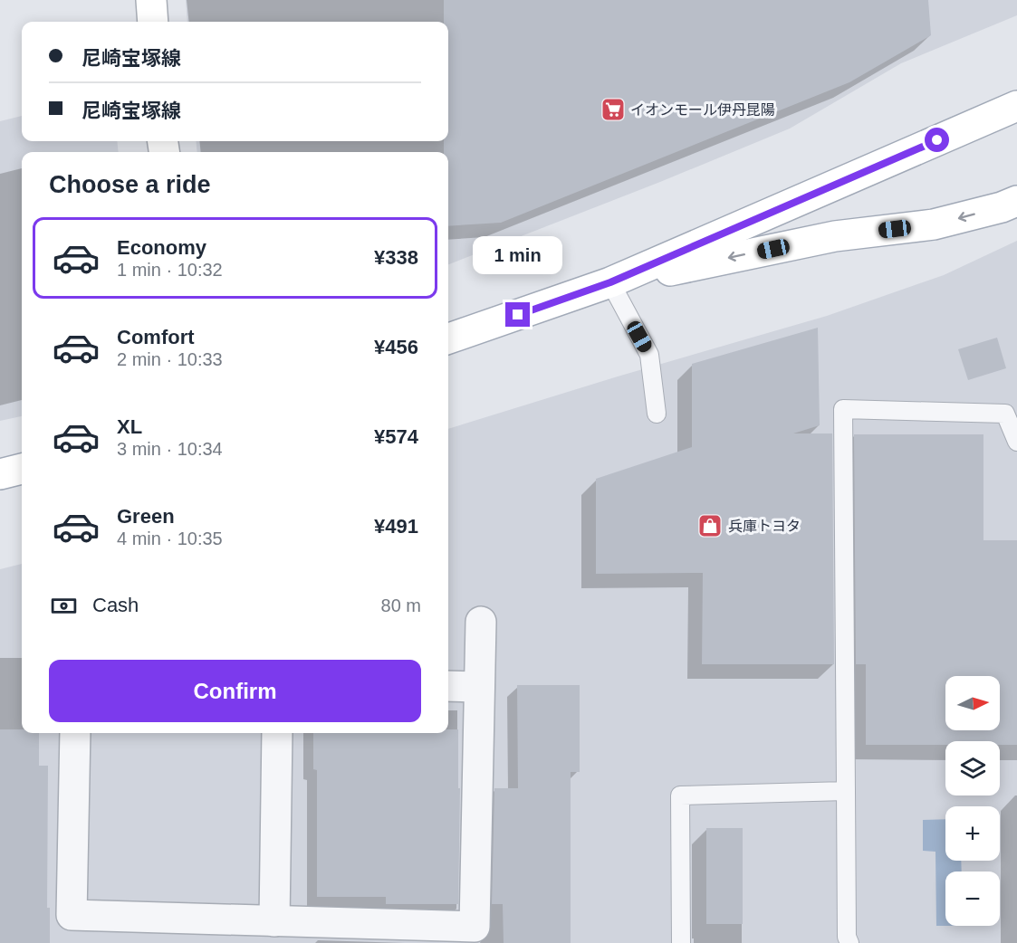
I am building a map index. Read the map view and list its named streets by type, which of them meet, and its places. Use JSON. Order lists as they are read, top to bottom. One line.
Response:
{"places":{"supermarket":["イオンモール伊丹昆陽"],"shop":["兵庫トヨタ"]},"north":"right","page":{"banner":["尼崎宝塚線","尼崎宝塚線"],"heading":"Choose a ride","list":[{"name":"Economy","note":"1 min · 10:32","value":"¥338"},{"name":"Comfort","note":"2 min · 10:33","value":"¥456"},{"name":"XL","note":"3 min · 10:34","value":"¥574"},{"name":"Green","note":"4 min · 10:35","value":"¥491"}],"bubble":"1 min","pay":["Cash","80 m"],"buttons":"Confirm","map_buttons":["+","−"]}}
